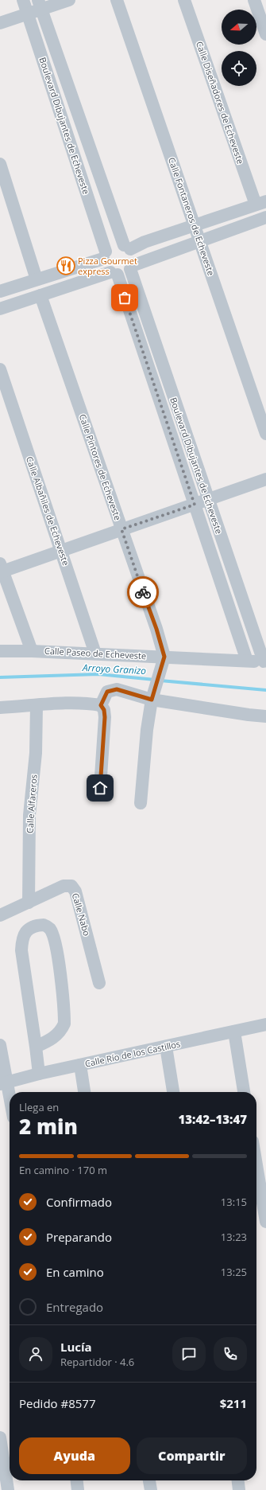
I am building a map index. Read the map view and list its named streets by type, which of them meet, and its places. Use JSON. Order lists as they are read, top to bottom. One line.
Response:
{"streets":{"street":["Calle Diseñadores de Echeveste","Boulevard Dibujantes de Echeveste","Calle Fontaneros de Echeveste","Calle Pintores de Echeveste","Calle Albañiles de Echeveste","Calle Paseo de Echeveste","Calle Alfareros","Calle Nabo","Calle Río de los Castillos"]},"crossings":[["Boulevard Dibujantes de Echeveste","Calle Paseo de Echeveste"],["Calle Pintores de Echeveste","Calle Paseo de Echeveste"],["Calle Albañiles de Echeveste","Calle Paseo de Echeveste"],["Calle Alfareros","Calle Nabo"]],"water":["Arroyo Granizo"],"places":{"restaurant":["Pizza Gourmet express"]},"north":"left","page":{"heading":["2 min","Llega en","13:42–13:47"],"panel":["Lucía","Repartidor · 4.6","Pedido #8577","$211"],"bar":"En camino · 170 m","list":[["Confirmado","13:15"],["Preparando","13:23"],["En camino","13:25"],"Entregado"],"buttons":["Ayuda","Compartir"]}}
